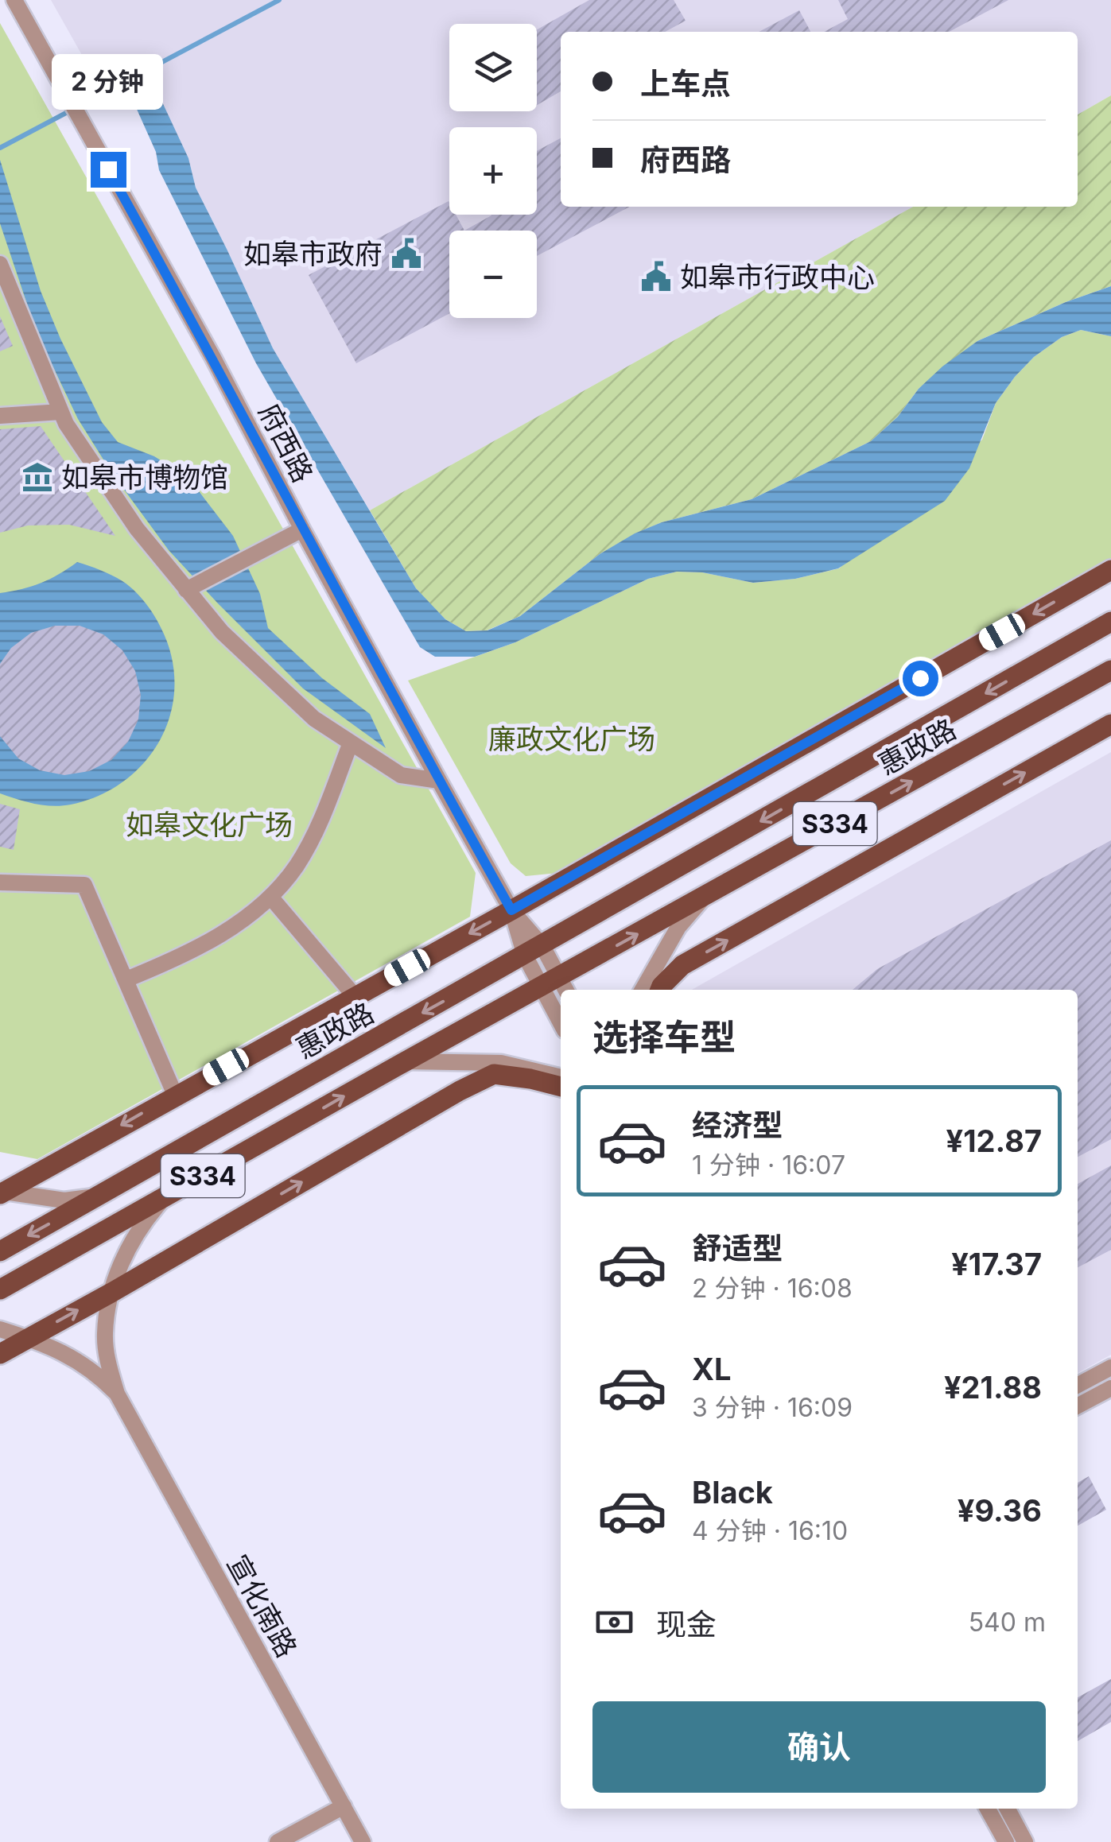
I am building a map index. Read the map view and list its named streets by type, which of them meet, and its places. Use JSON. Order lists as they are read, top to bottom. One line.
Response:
{"streets":{"main road":["惠政路","S334"],"street":["府西路","宣化南路"]},"crossings":[["府西路","惠政路"]],"parks":["廉政文化广场","如皋文化广场"],"places":{"public building":["如皋市政府","如皋市行政中心"],"museum":["如皋市博物馆"]},"page":{"map_buttons":["+","−"],"banner":["上车点","府西路"],"bubble":"2 分钟","heading":"选择车型","list":[{"name":"经济型","note":"1 分钟 · 16:07","value":"¥12.87"},{"name":"舒适型","note":"2 分钟 · 16:08","value":"¥17.37"},{"name":"XL","note":"3 分钟 · 16:09","value":"¥21.88"},{"name":"Black","note":"4 分钟 · 16:10","value":"¥9.36"}],"pay":["现金","540 m"],"buttons":"确认"}}
